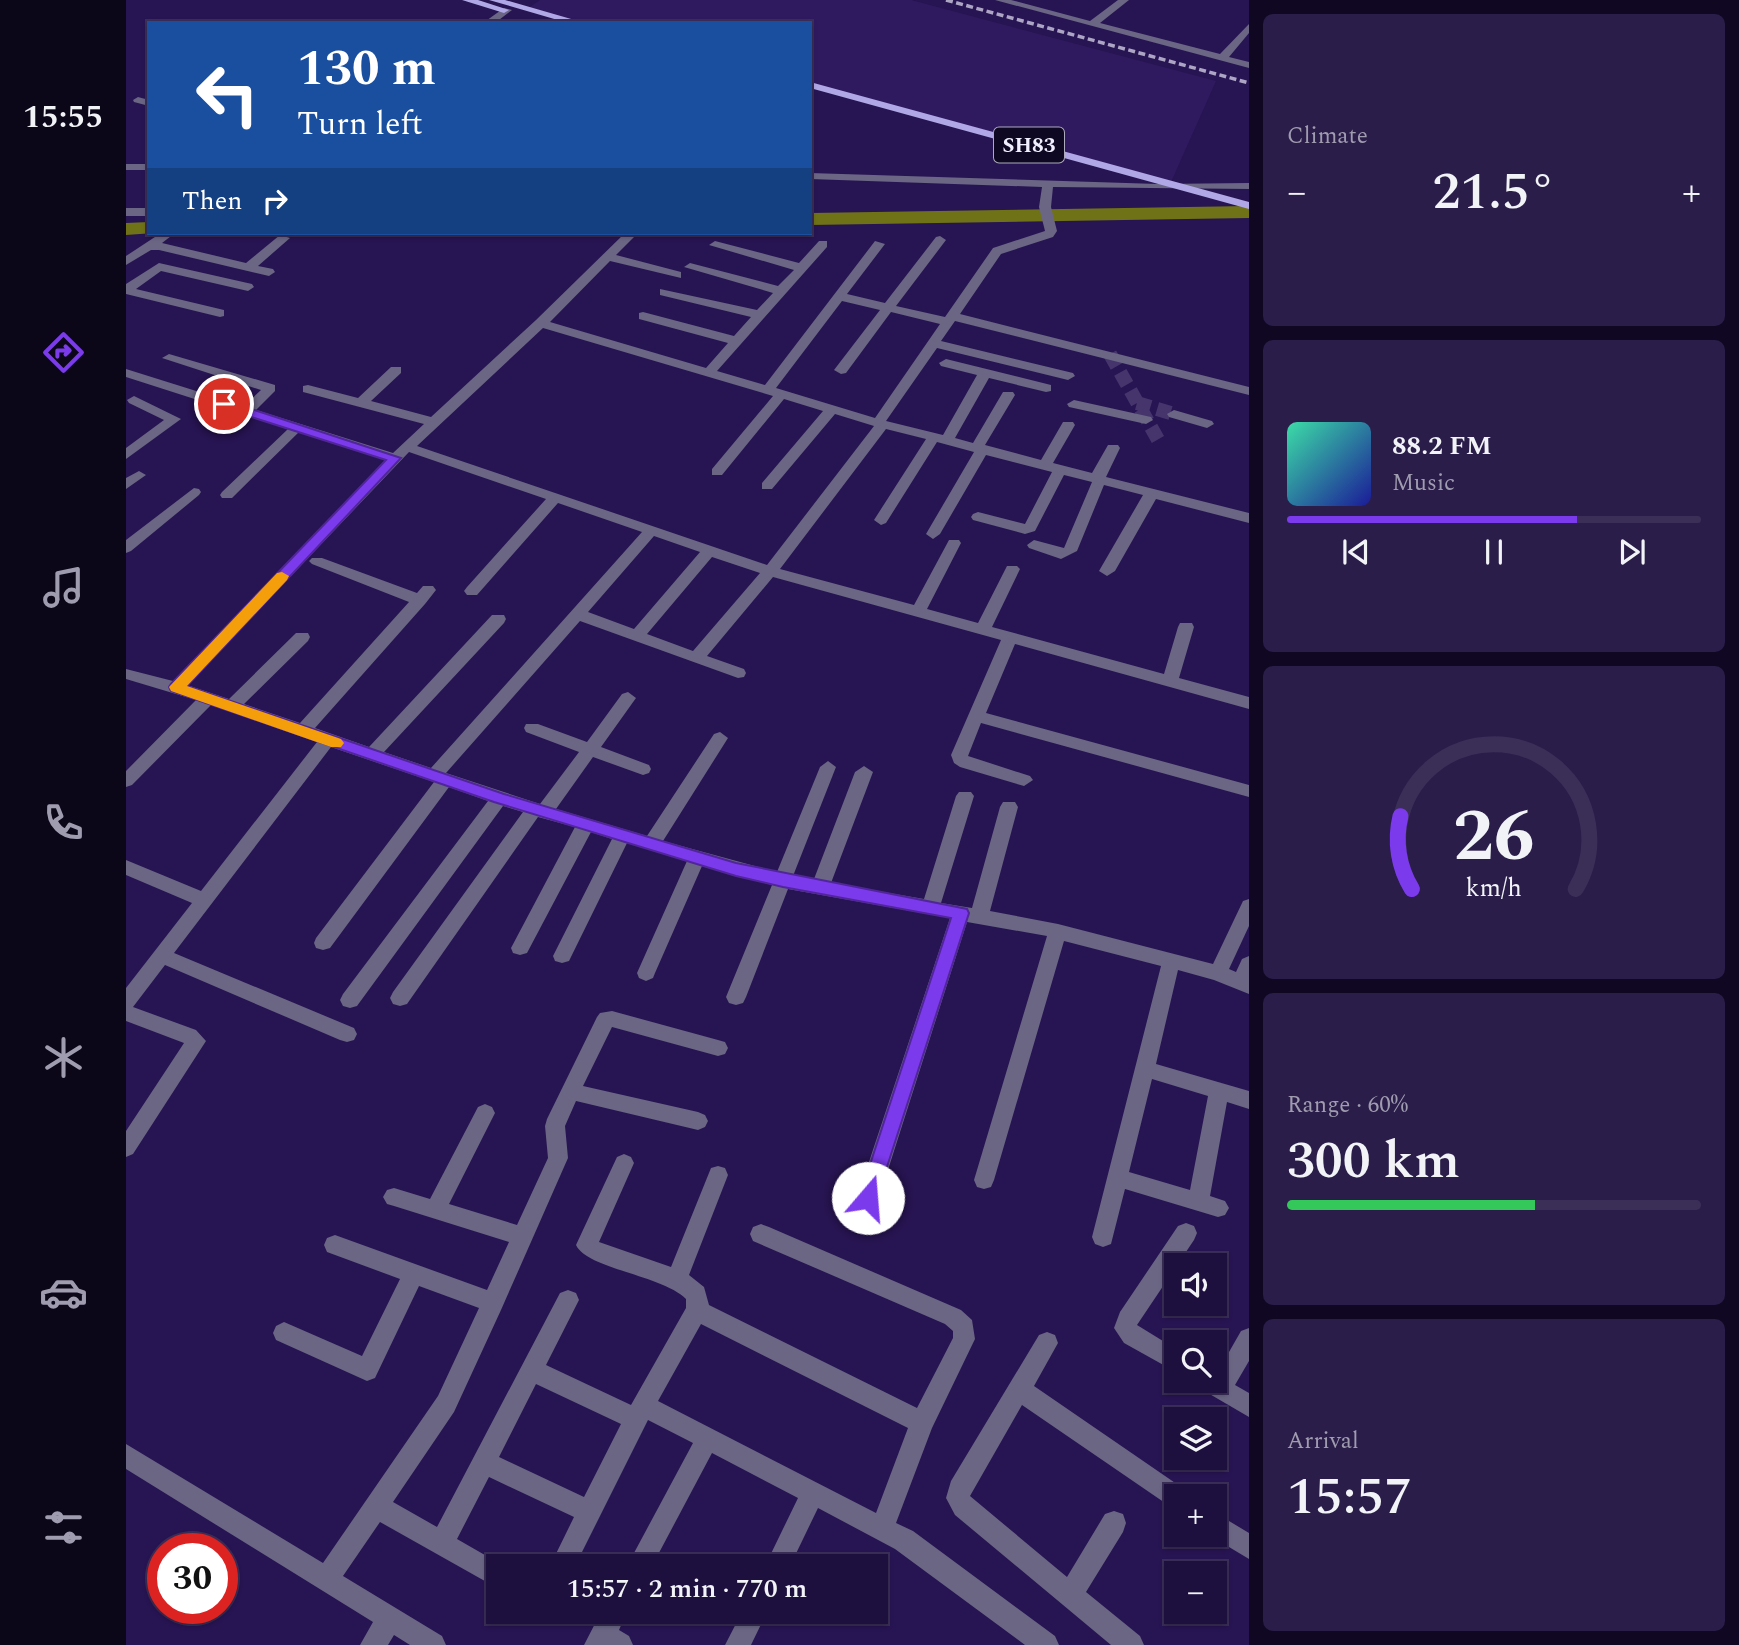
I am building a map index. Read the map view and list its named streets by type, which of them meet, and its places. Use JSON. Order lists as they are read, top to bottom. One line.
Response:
{"streets":{"main road":["SH83"]},"page":{"tabs":"15:55","tile":["Climate",["Range · 60%","300 km"],["Arrival","15:57"]],"turn":["130 m","Turn left"],"heat":["−","21.5°","+"],"then":"Then","song":["88.2 FM","Music"],"map_buttons":["+","−"],"limit":"30","trip":"15:57 · 2 min · 770 m","gauge":["26","km/h"]}}
